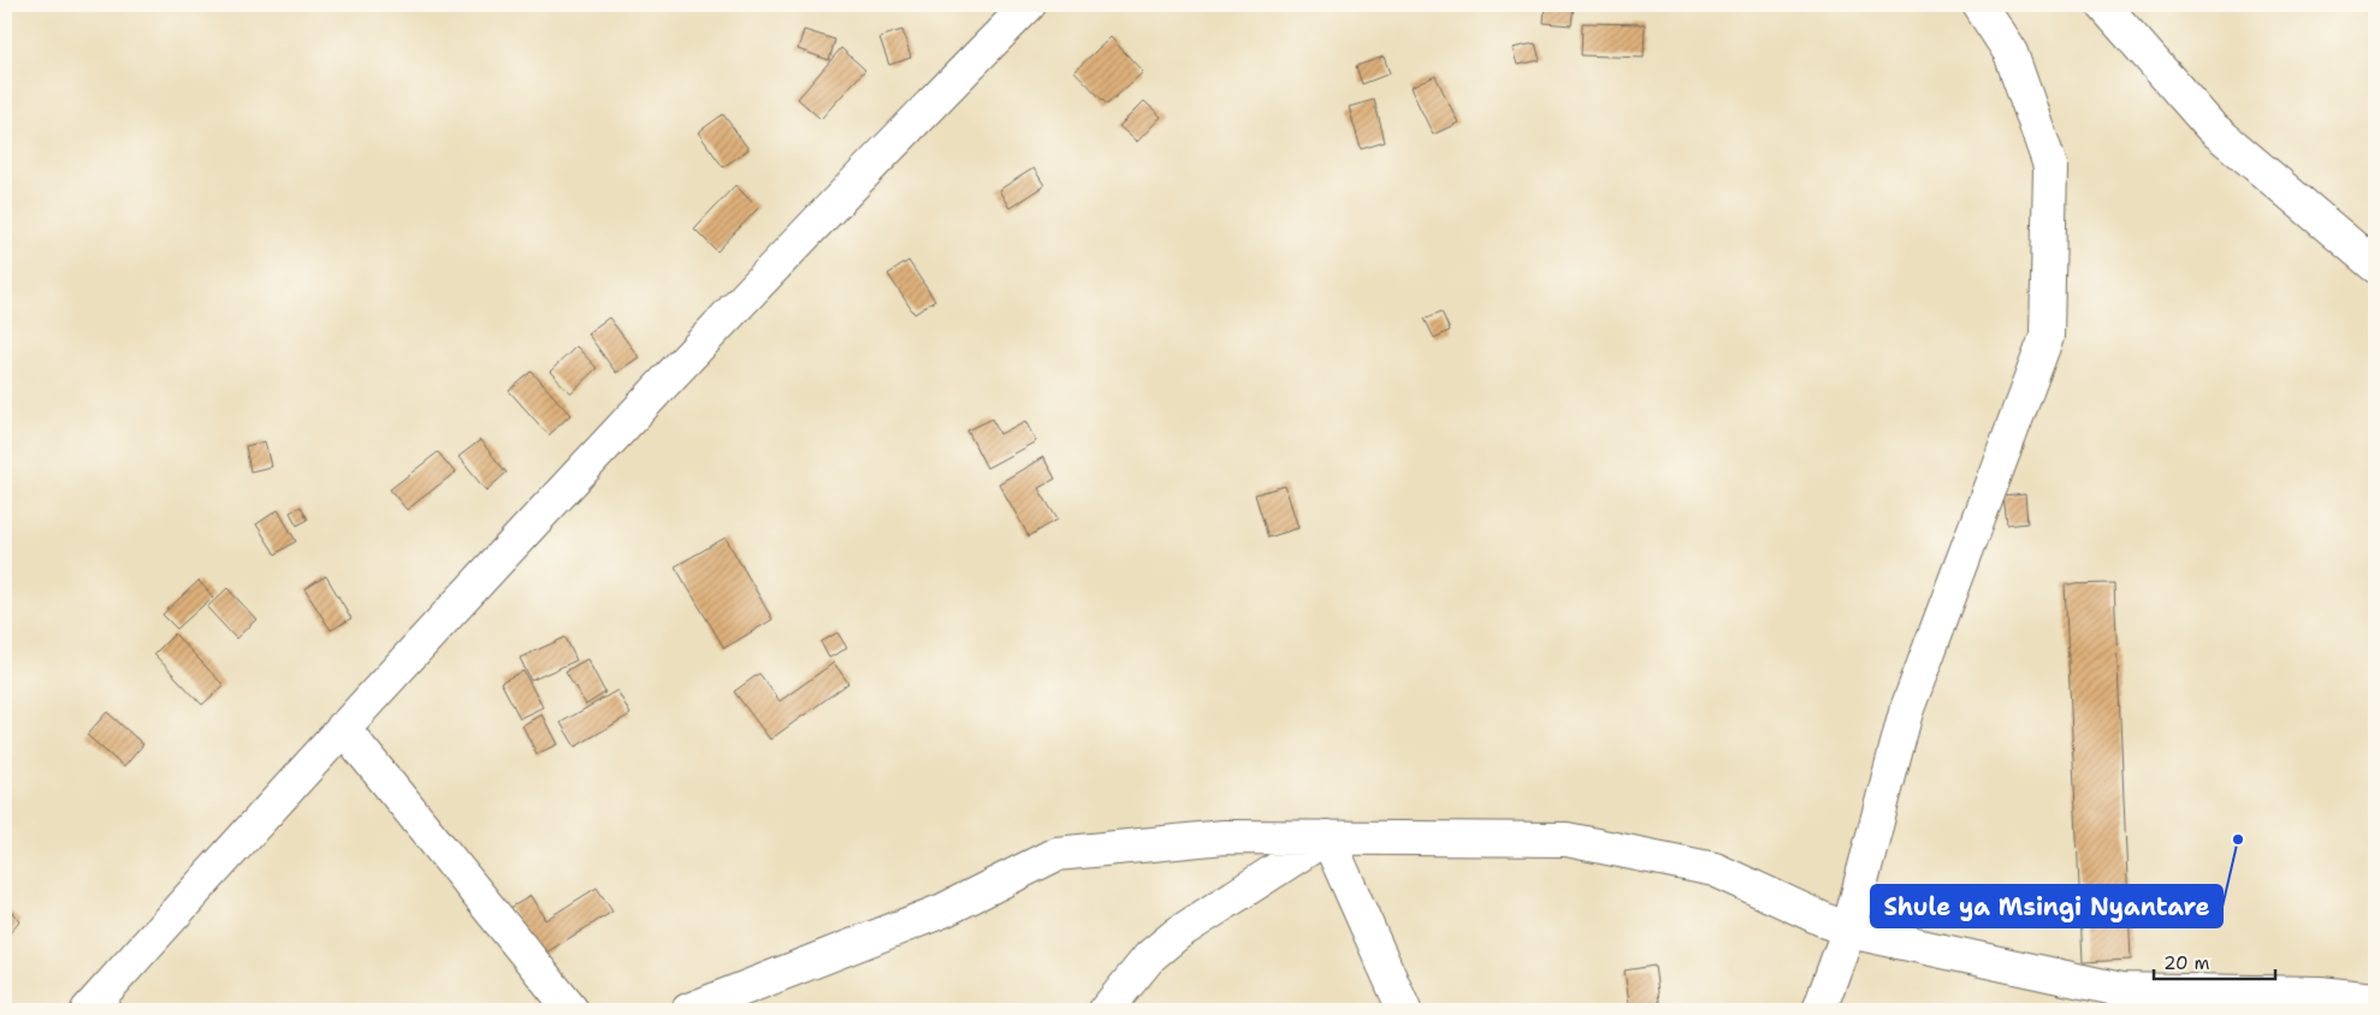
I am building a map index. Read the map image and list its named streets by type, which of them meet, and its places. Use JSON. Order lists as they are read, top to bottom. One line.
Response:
{"places":["Shule ya Msingi Nyantare"],"scale_bar":"20 m"}
